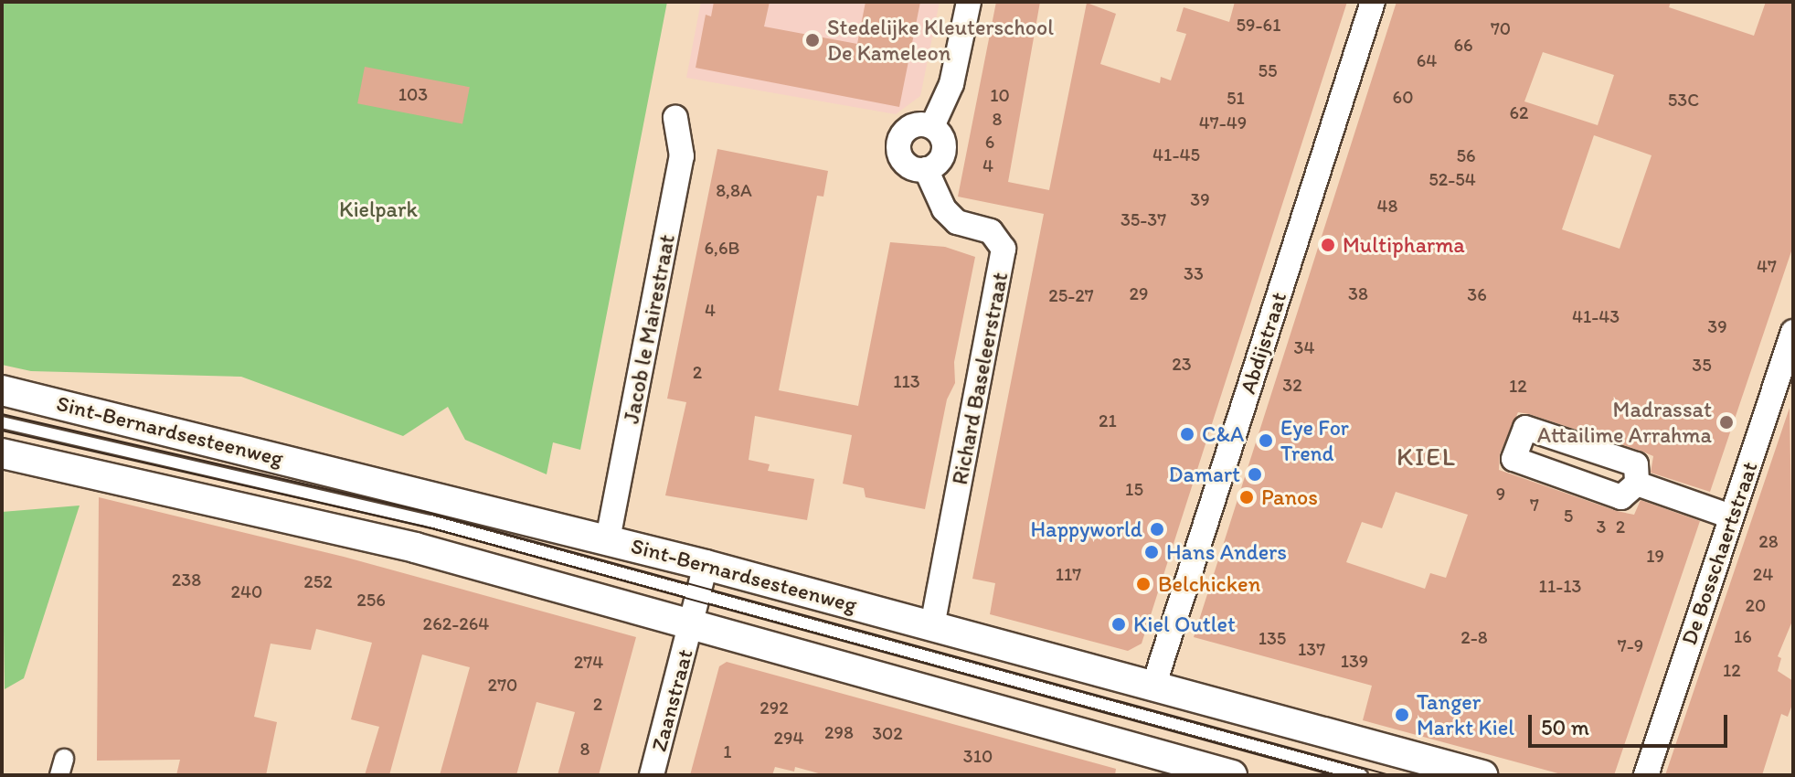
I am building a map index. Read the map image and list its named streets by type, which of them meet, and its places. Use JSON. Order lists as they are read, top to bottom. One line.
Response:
{"streets":{"street":["Jacob le Mairestraat","Abdijstraat","Richard Baseleerstraat","Sint-Bernardsesteenweg","De Bosschaertstraat","Zaanstraat"]},"crossings":[["Jacob le Mairestraat","Sint-Bernardsesteenweg"],["Abdijstraat","Sint-Bernardsesteenweg"],["Richard Baseleerstraat","Sint-Bernardsesteenweg"],["Sint-Bernardsesteenweg","Zaanstraat"]],"districts":["KIEL"],"parks":["Kielpark"],"places":["Stedelijke Kleuterschool De Kameleon","Multipharma","Madrassat Attailime Arrahma","C&A","Eye For Trend","Damart","Panos","Happyworld","Hans Anders","Belchicken","Kiel Outlet","Tanger Markt Kiel"],"house_numbers":["59-61","70","66","64","55","103","10","60","51","53C","62","8","47-49","6","41-45","56","4","52-54","8,8A","39","48","35-37","6,6B","47","33","29","38","36","25-27","4","41-43","39","34","23","35","2","113","32","12","21","15","9","7","5","3","2","28","19","117","24","238","252","11-13","240","256","20","262-264","16","2-8","135","7-9","137","139","274","12","270","2","292","298","302","294","8","1","310"],"scale_bar":"50 m"}
